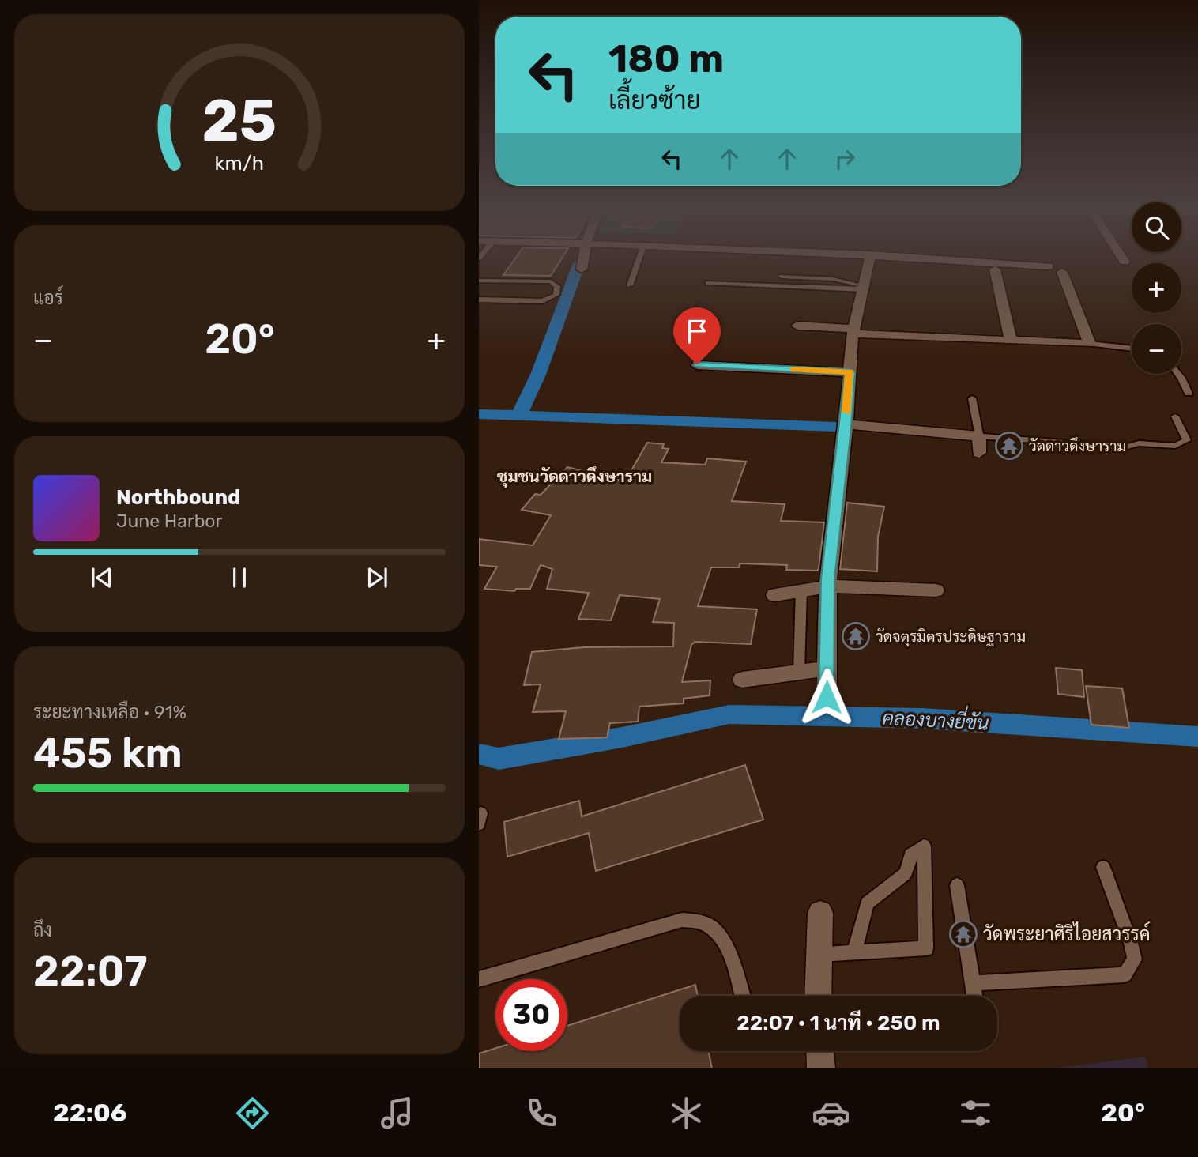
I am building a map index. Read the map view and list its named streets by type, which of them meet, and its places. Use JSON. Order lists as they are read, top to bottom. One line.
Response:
{"districts":["ชุมชนวัดดาวดึงษาราม"],"water":["คลองบางยี่ขัน"],"places":{"temple":["วัดดาวดึงษาราม","วัดจตุรมิตรประดิษฐาราม","วัดพระยาศิริไอยสวรรค์"]},"page":{"turn":["180 m","เลี้ยวซ้าย"],"map_buttons":["+","−"],"tile":["แอร์",["ระยะทางเหลือ · 91%","455 km"],["ถึง","22:07"]],"heat":["−","20°","+"],"song":["Northbound","June Harbor"],"limit":"30","trip":"22:07 · 1 นาที · 250 m","tabs":["22:06","20°"],"gauge":["25","km/h"]}}
